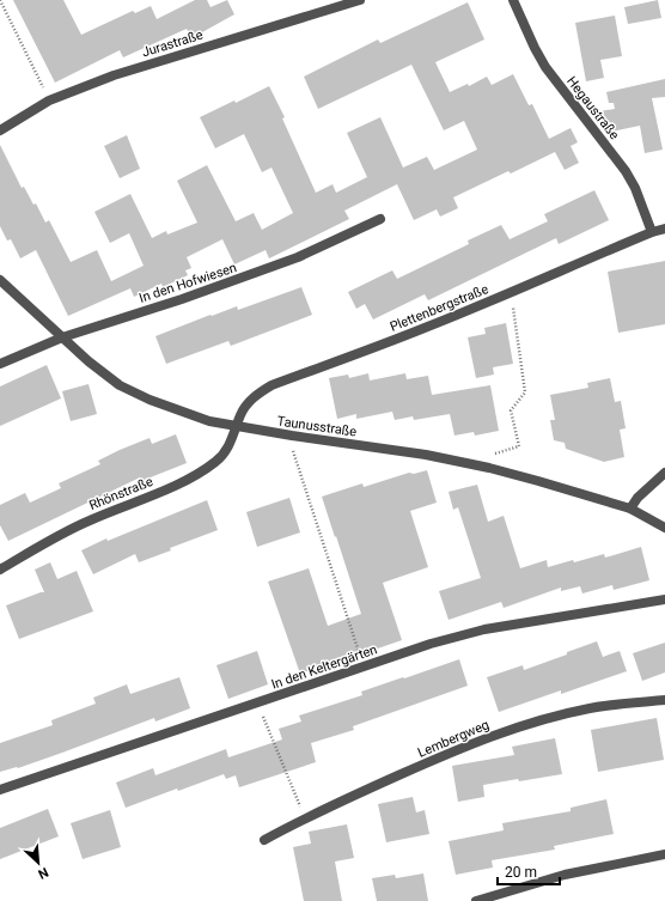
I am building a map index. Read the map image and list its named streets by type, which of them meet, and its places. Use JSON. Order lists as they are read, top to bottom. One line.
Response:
{"streets":{"street":["Jurastraße","Hegaustraße","In den Hofwiesen","Plettenbergstraße","Taunusstraße","Rhönstraße","In den Keltergärten","Lembergweg"]},"crossings":[["Hegaustraße","Plettenbergstraße"],["In den Hofwiesen","Taunusstraße"],["Plettenbergstraße","Taunusstraße"],["Plettenbergstraße","Rhönstraße"],["Taunusstraße","Rhönstraße"]],"scale_bar":"20 m","north":"bottom right"}
